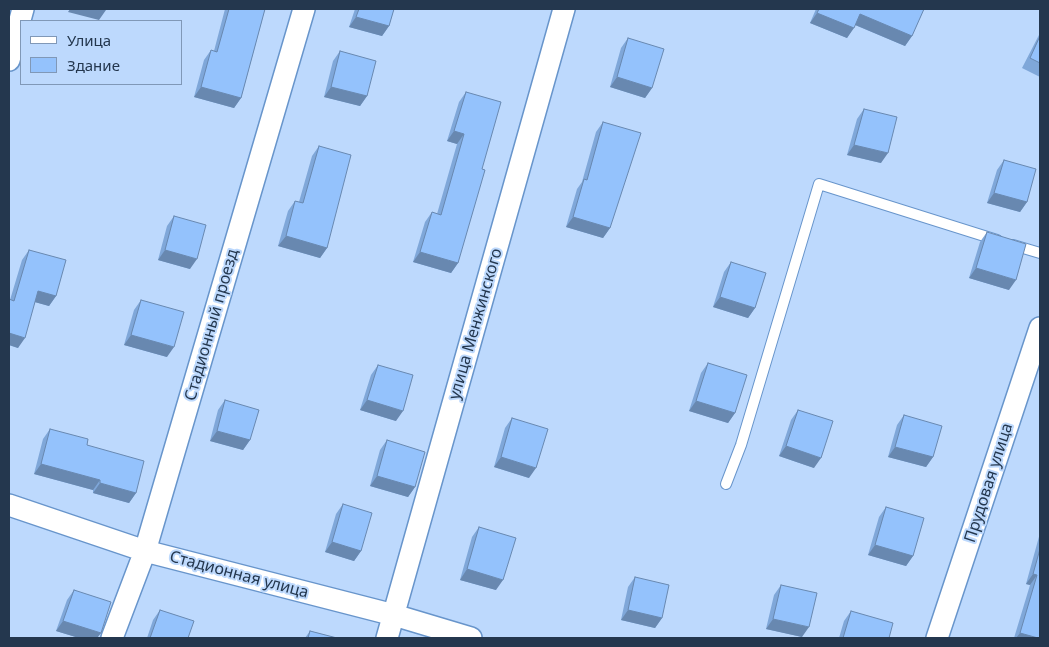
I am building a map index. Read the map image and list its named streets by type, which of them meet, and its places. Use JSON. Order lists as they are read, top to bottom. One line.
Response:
{"streets":{"street":["улица Менжинского","Стадионный проезд","Прудовая улица","Стадионная улица"]},"crossings":[["улица Менжинского","Стадионная улица"],["Стадионный проезд","Стадионная улица"]],"legend":["Улица","Здание"]}
